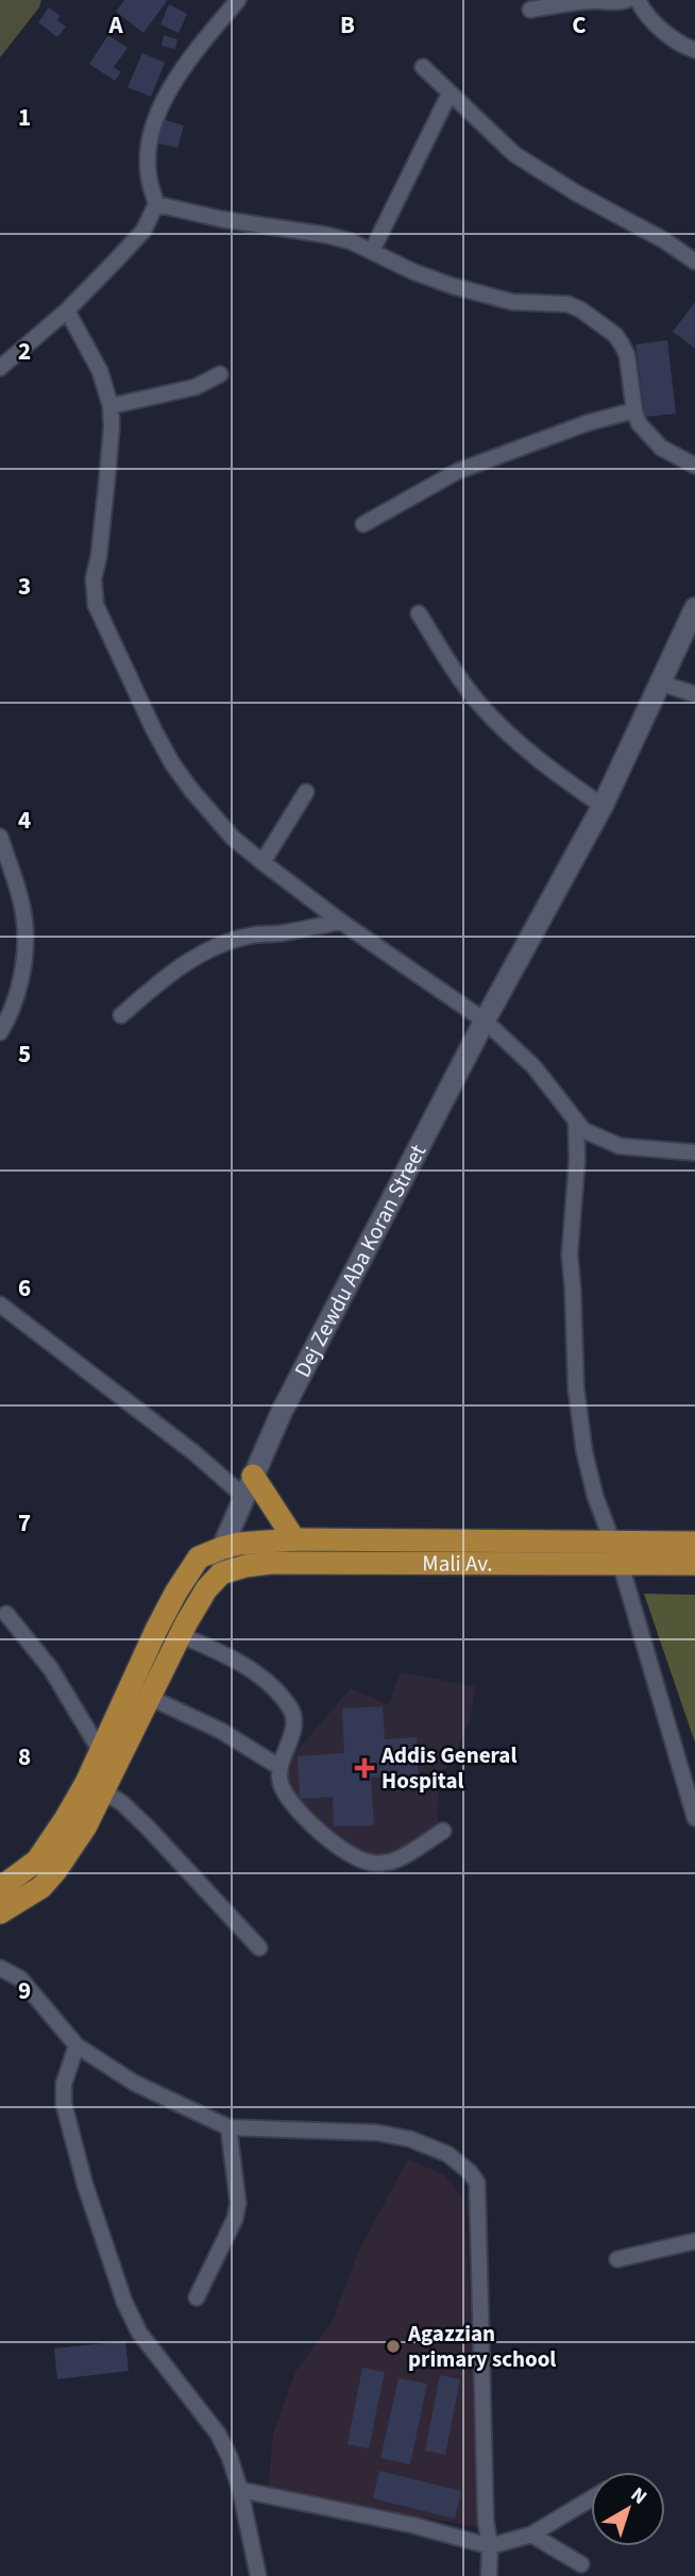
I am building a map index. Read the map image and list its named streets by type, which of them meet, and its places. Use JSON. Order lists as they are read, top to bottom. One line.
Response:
{"streets":{"main road":["Dej Zewdu Aba Koran Street","Mali Av."]},"crossings":[["Dej Zewdu Aba Koran Street","Mali Av."]],"places":{"health":["Addis General Hospital"],"other":["Agazzian primary school"]},"north":"top right","grid":{"columns":["A","B","C"],"rows":["1","2","3","4","5","6","7","8","9"]}}
